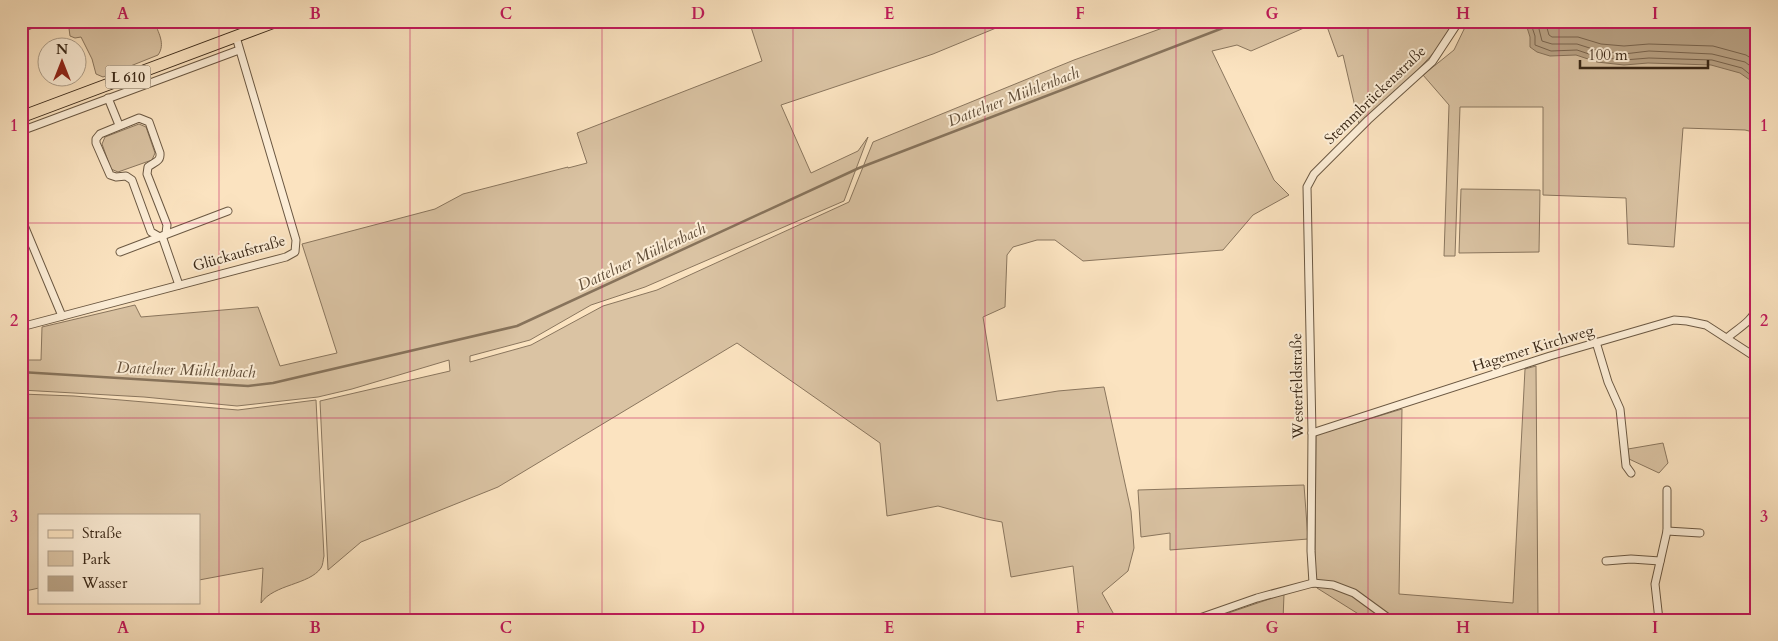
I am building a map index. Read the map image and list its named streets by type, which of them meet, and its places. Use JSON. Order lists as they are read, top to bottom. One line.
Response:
{"streets":{"main road":["L 610"],"street":["Stemmbrückenstraße","Glückaufstraße","Hagemer Kirchweg","Westerfeldstraße"]},"crossings":[["L 610","Glückaufstraße"],["Stemmbrückenstraße","Westerfeldstraße"],["Hagemer Kirchweg","Westerfeldstraße"]],"water":["Dattelner Mühlenbach"],"legend":["Straße","Park","Wasser"],"scale_bar":"100 m","north":"top","grid":{"columns":["A","B","C","D","E","F","G","H","I"],"rows":["1","2","3"]}}
